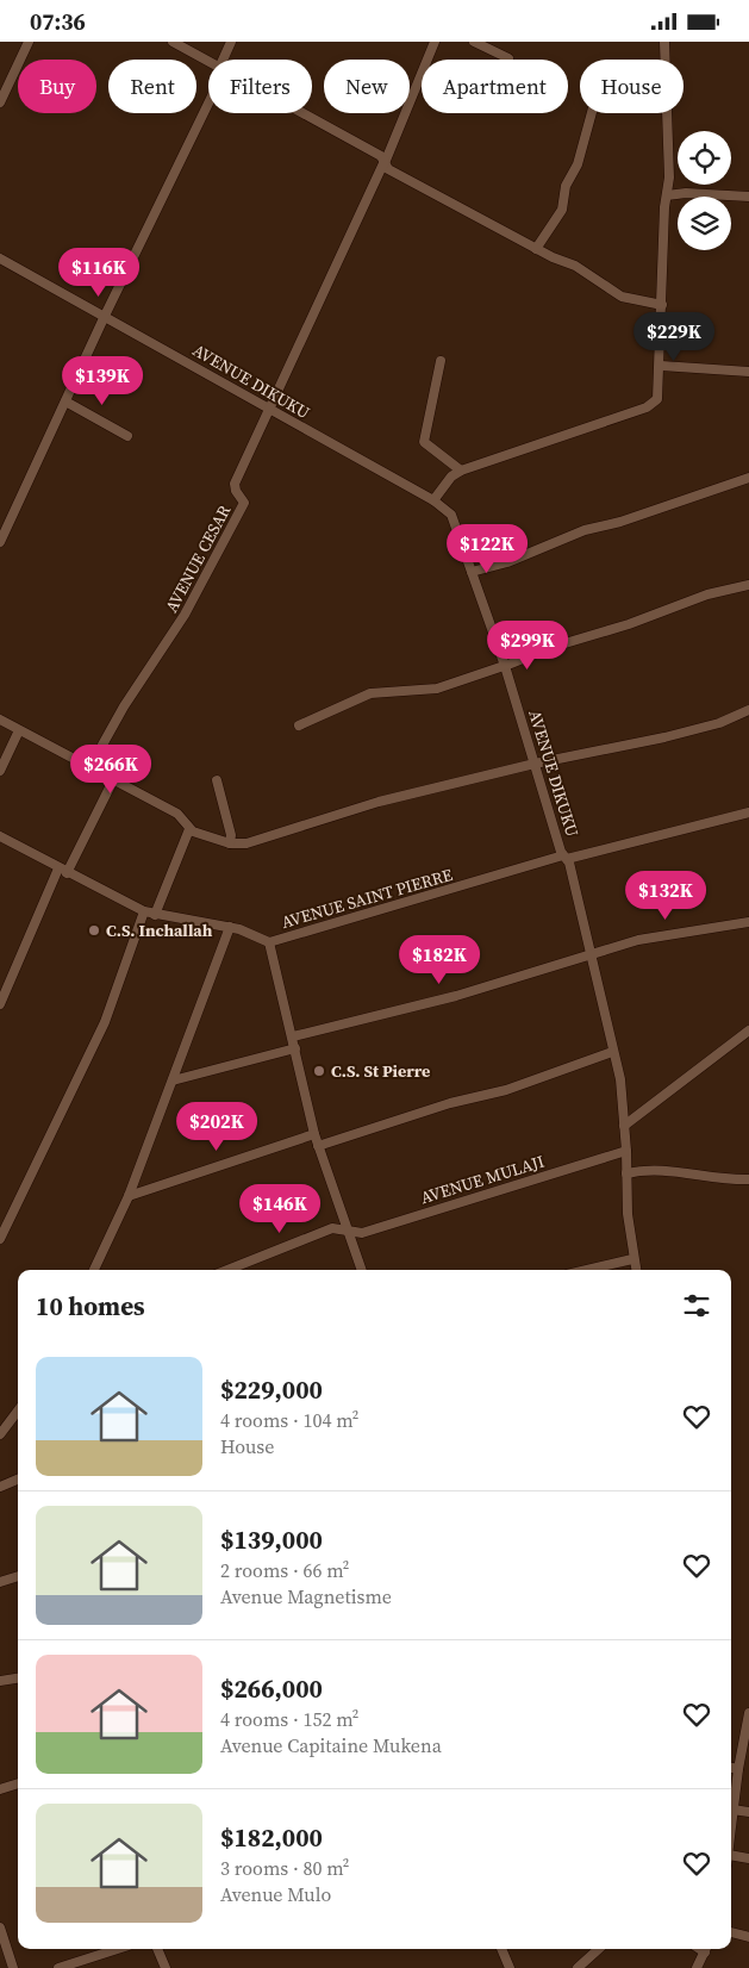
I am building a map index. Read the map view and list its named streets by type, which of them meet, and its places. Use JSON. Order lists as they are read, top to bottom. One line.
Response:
{"streets":{"street":["AVENUE DIKUKU","AVENUE CESAR","AVENUE SAINT PIERRE","AVENUE MULAJI"]},"crossings":[["AVENUE DIKUKU","AVENUE CESAR"],["AVENUE DIKUKU","AVENUE SAINT PIERRE"],["AVENUE DIKUKU","AVENUE MULAJI"],["AVENUE SAINT PIERRE","AVENUE MULAJI"]],"places":["C.S. Inchallah","C.S. St Pierre"],"page":{"status":"07:36","chip":["Buy","Rent","Filters","New","Apartment","House"],"price":["$116K","$229K","$139K","$122K","$299K","$266K","$132K","$182K","$202K","$146K"],"heading":"10 homes","list":[{"name":"$229,000","note":"4 rooms · 104 m² · House"},{"name":"$139,000","note":"2 rooms · 66 m² · Avenue Magnetisme"},{"name":"$266,000","note":"4 rooms · 152 m² · Avenue Capitaine Mukena"},{"name":"$182,000","note":"3 rooms · 80 m² · Avenue Mulo"}]}}
